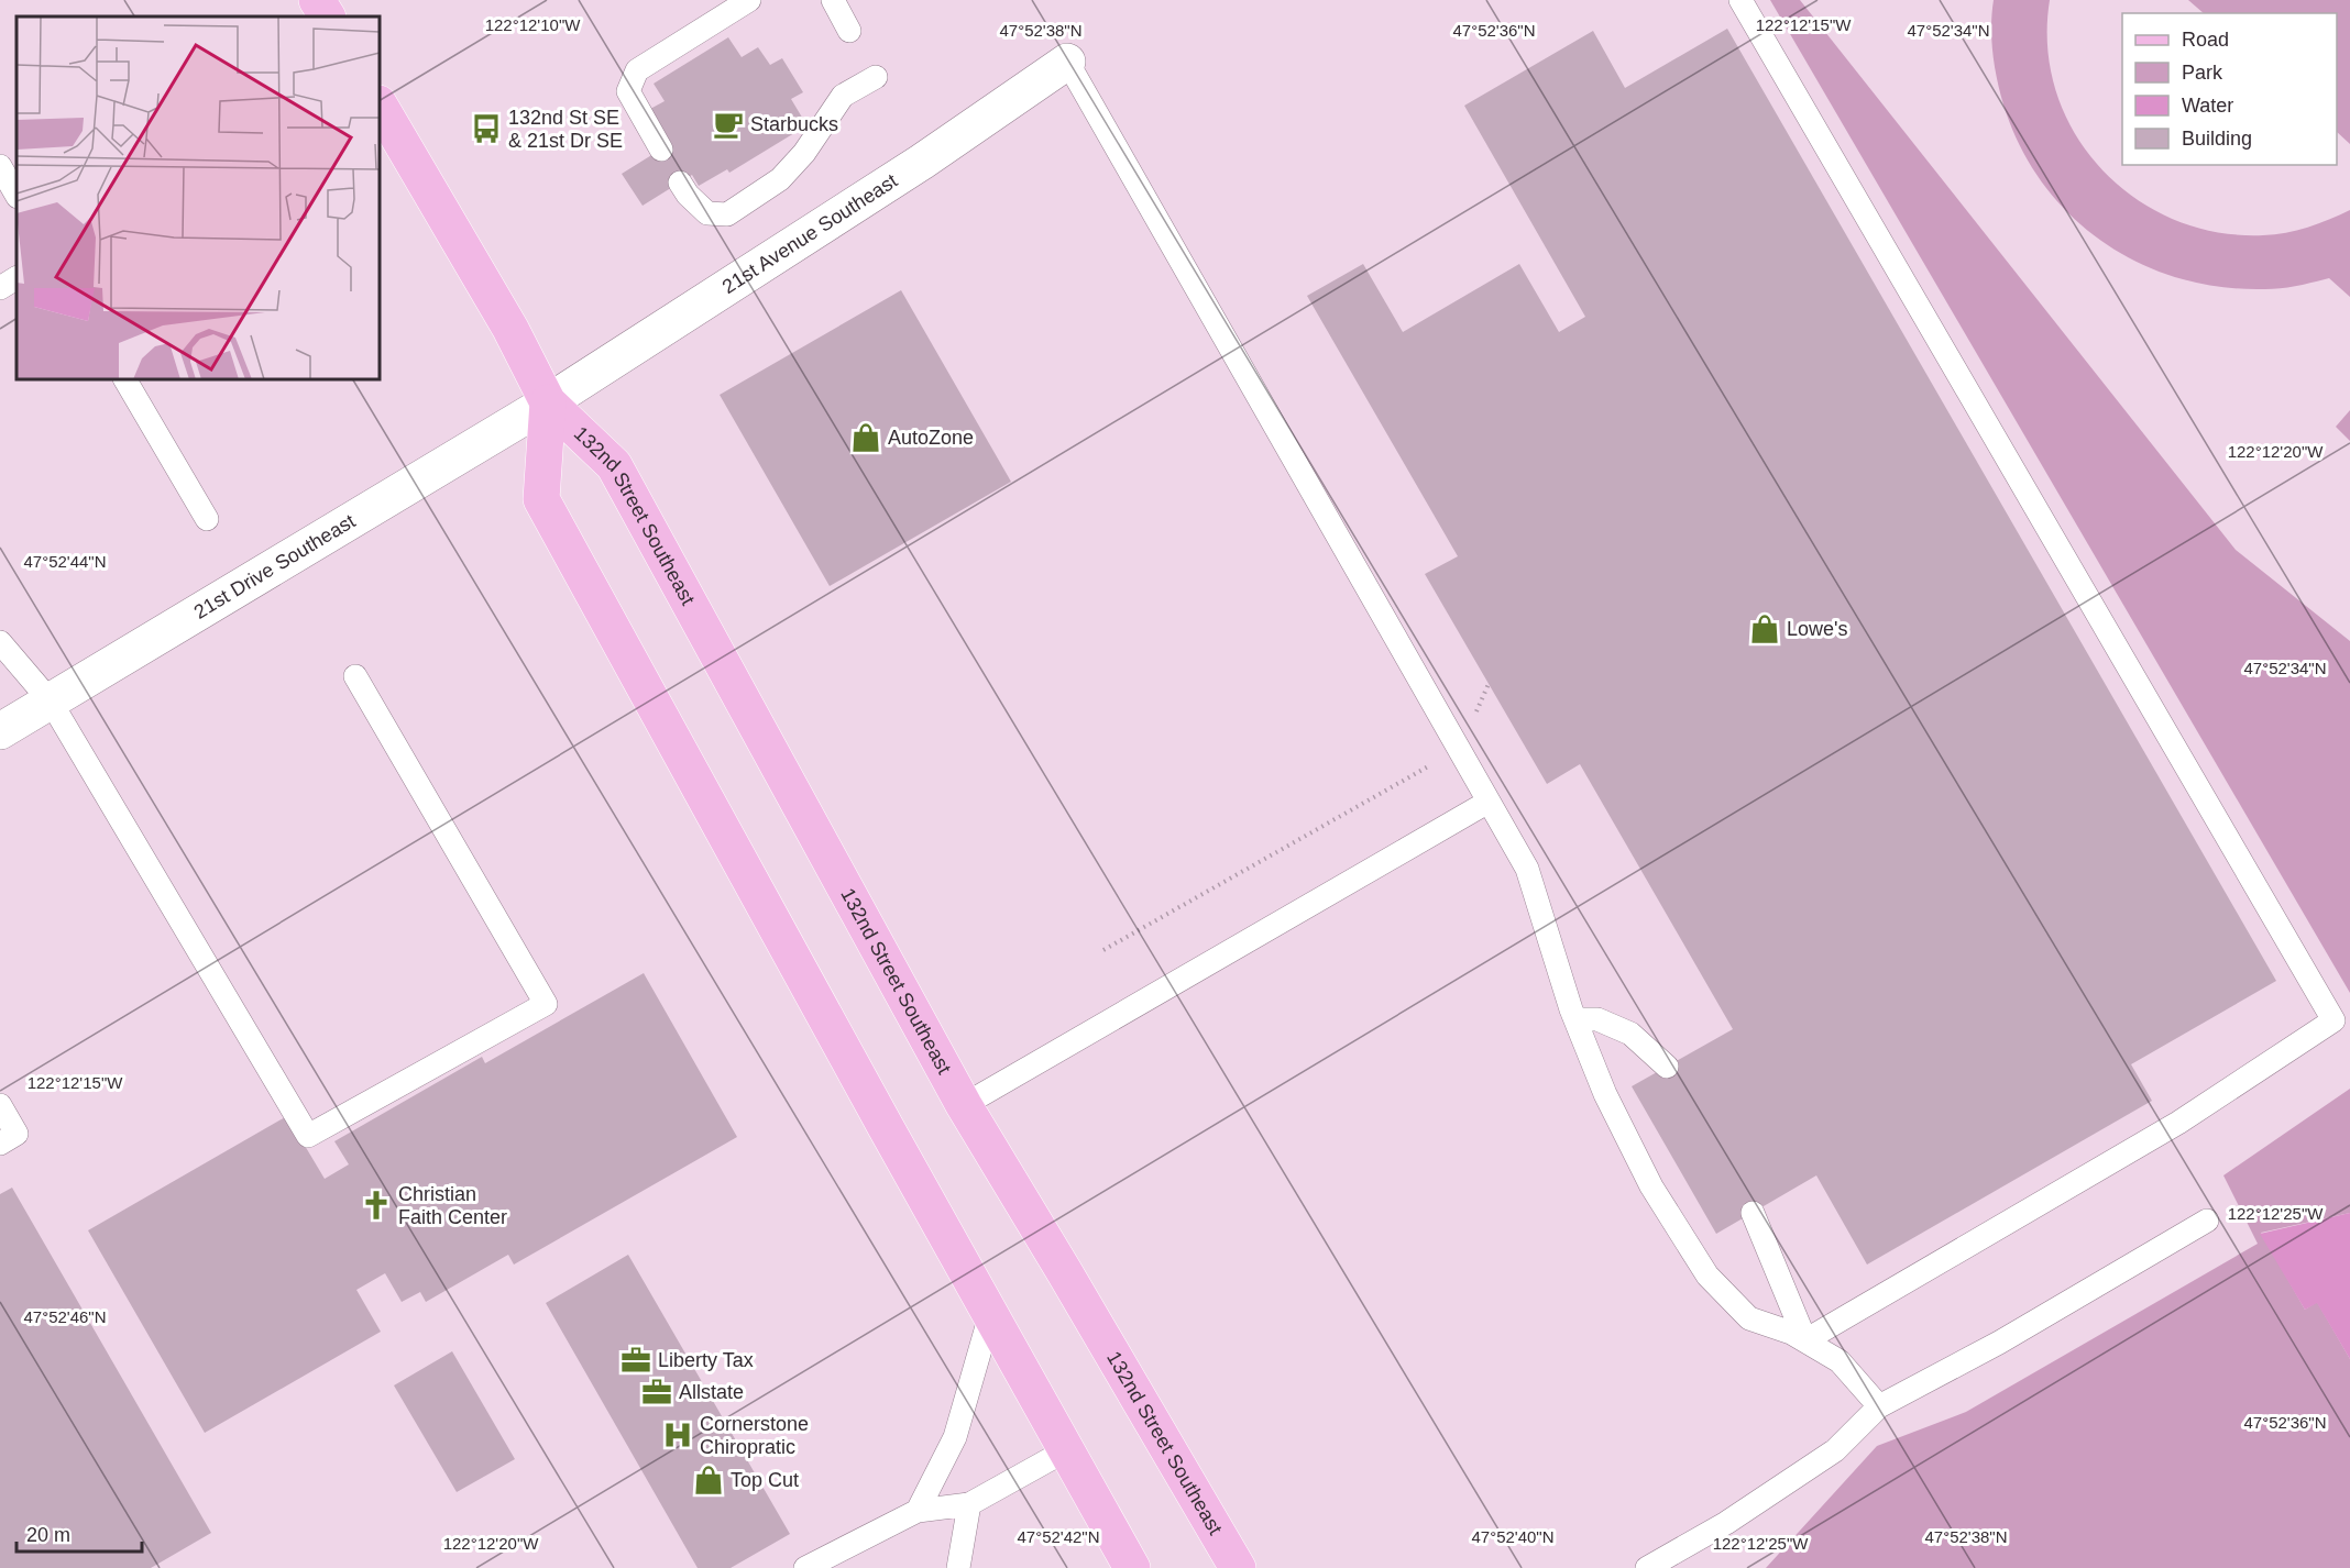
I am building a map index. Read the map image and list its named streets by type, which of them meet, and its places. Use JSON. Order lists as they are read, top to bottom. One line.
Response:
{"streets":{"main road":["132nd Street Southeast"],"street":["21st Avenue Southeast","21st Drive Southeast"]},"crossings":[["21st Avenue Southeast","132nd Street Southeast"],["21st Avenue Southeast","21st Drive Southeast"],["132nd Street Southeast","21st Drive Southeast"]],"places":{"cafe":["Starbucks"],"bus stop":["132nd St SE & 21st Dr SE"],"shop":["AutoZone","Lowe's","Top Cut"],"church":["Christian Faith Center"],"office":["Liberty Tax","Allstate"],"hospital":["Cornerstone Chiropratic"]},"legend":["Road","Park","Water","Building"],"scale_bar":"20 m","coordinates":["122°12'10\"W","122°12'15\"W","47°52'38\"N","47°52'36\"N","47°52'34\"N","122°12'20\"W","47°52'44\"N","122°12'25\"W","47°52'46\"N","47°52'42\"N","47°52'40\"N"]}
